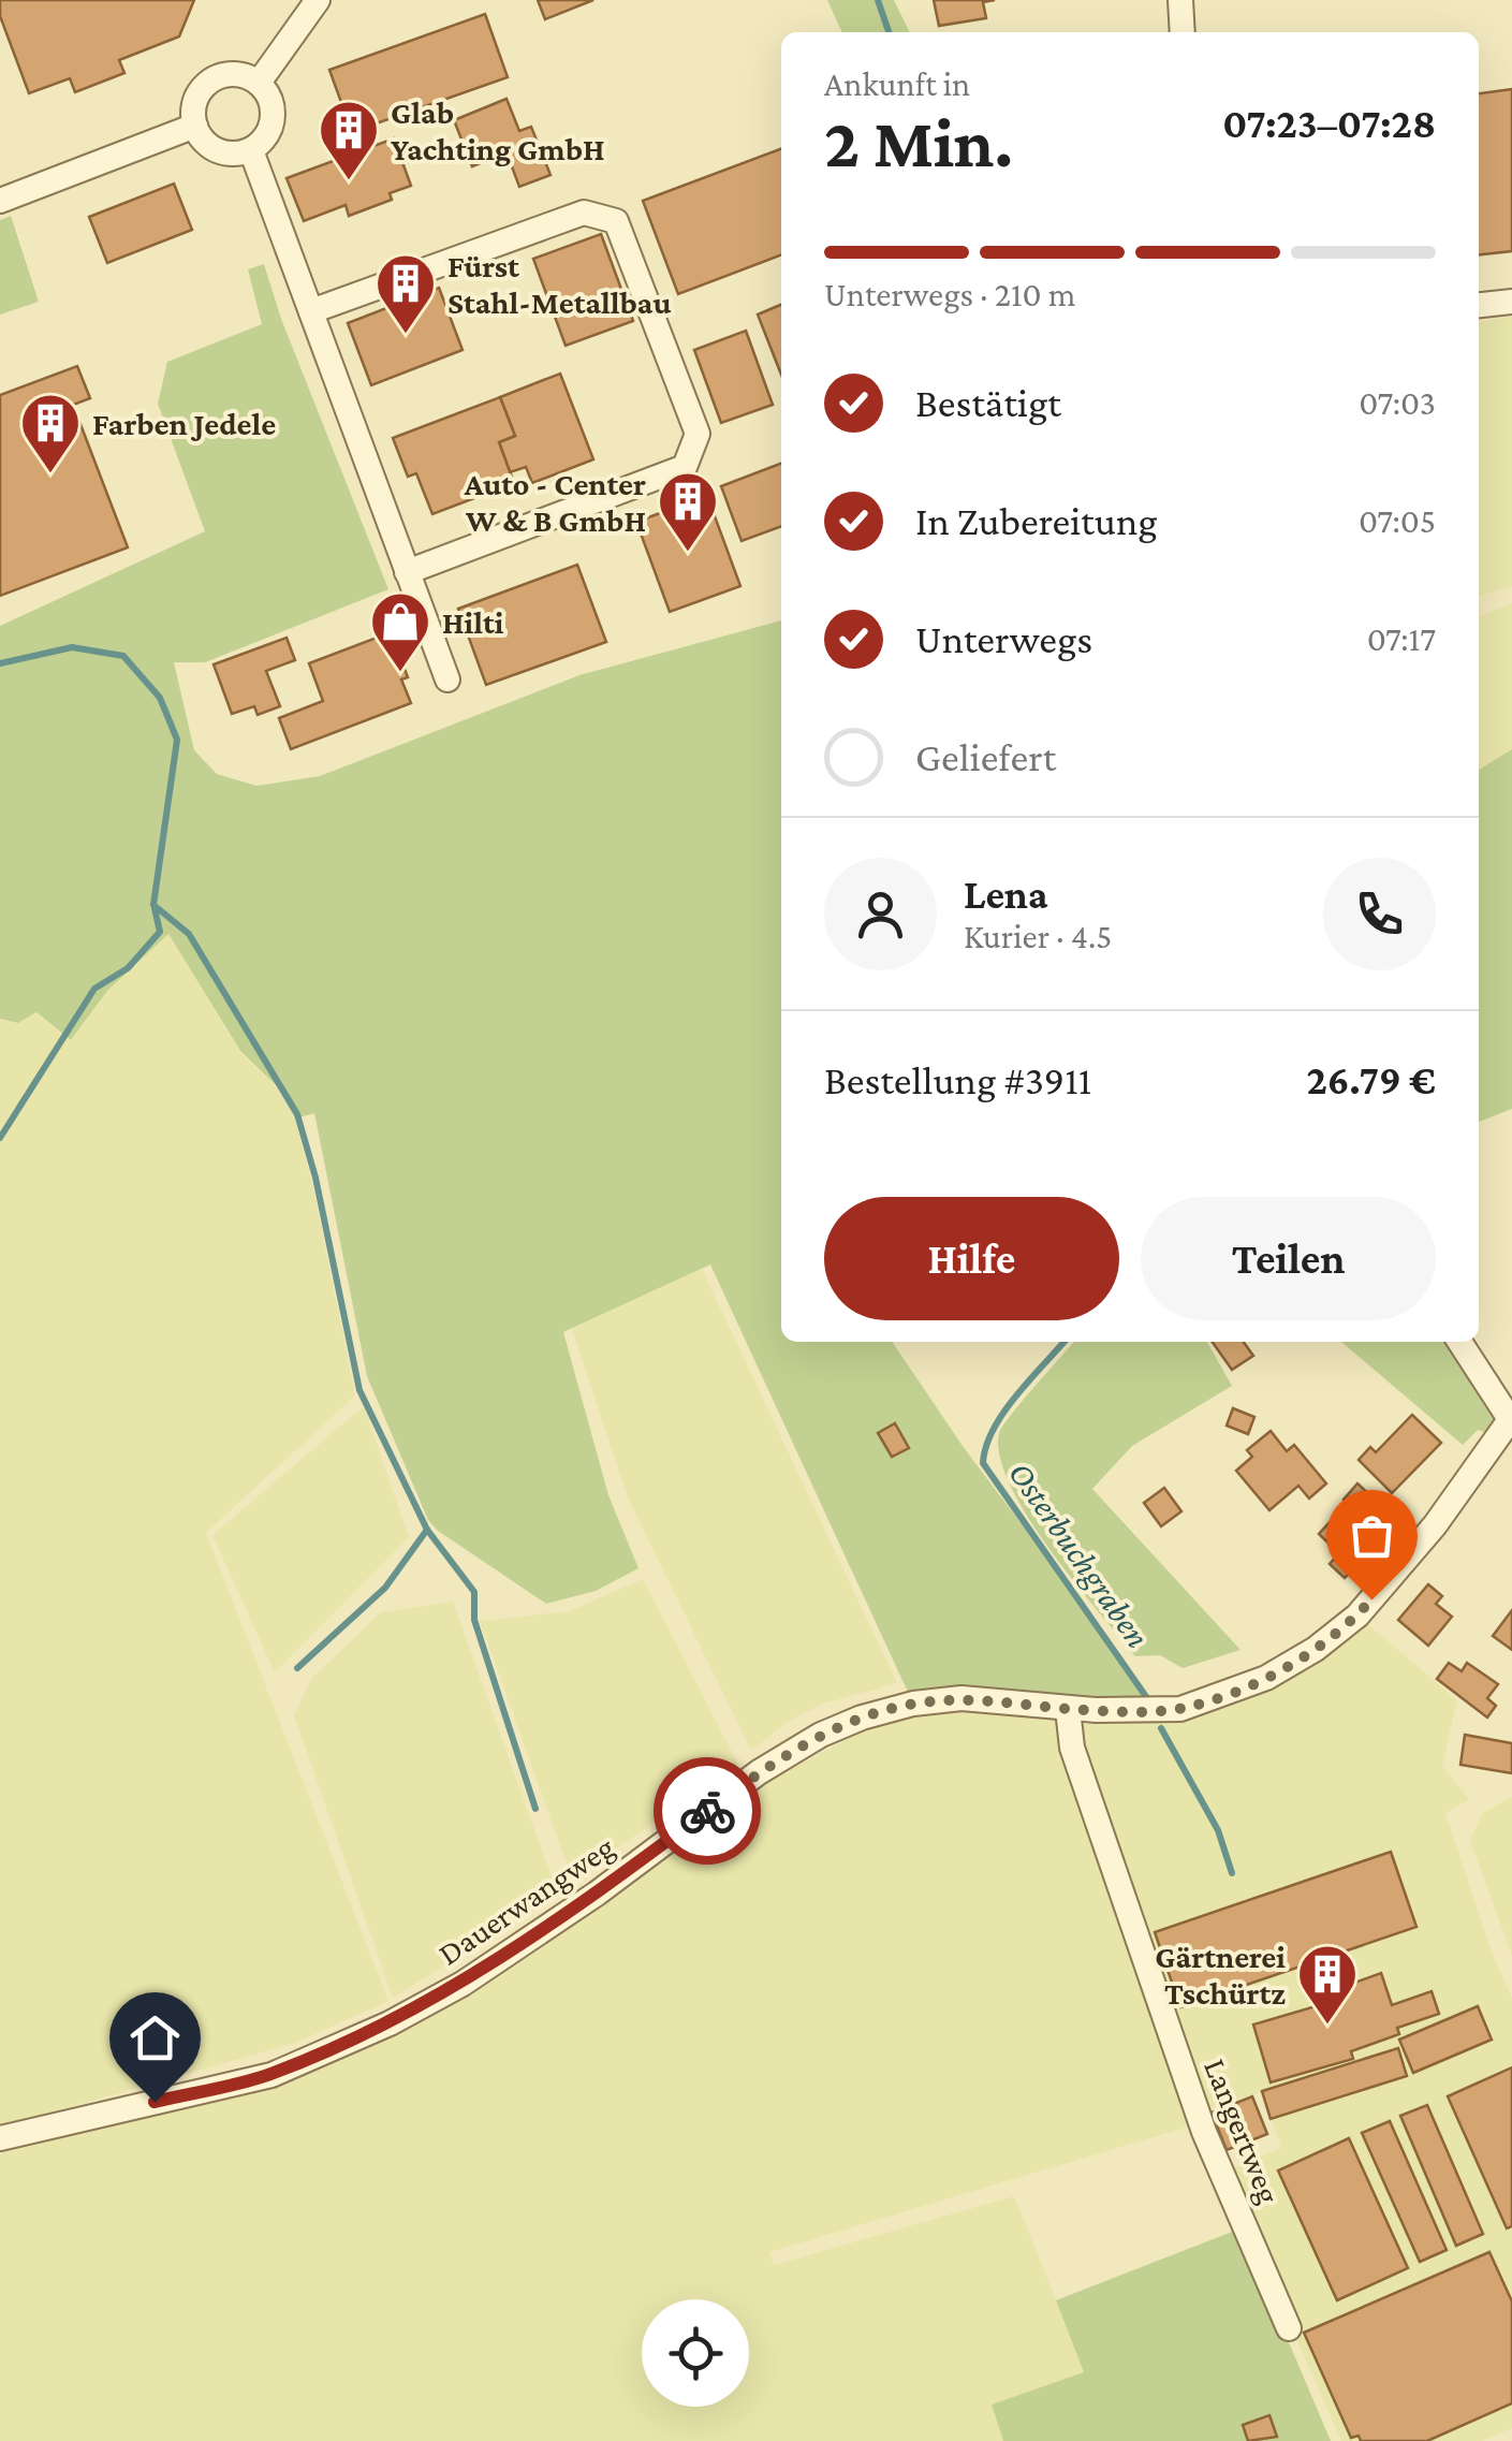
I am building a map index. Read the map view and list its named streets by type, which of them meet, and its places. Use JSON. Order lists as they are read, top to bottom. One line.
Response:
{"streets":{"street":["Dauerwangweg","Langertweg"]},"crossings":[["Dauerwangweg","Langertweg"]],"water":["Osterbuchgraben"],"places":{"building":["Glab Yachting GmbH","Fürst Stahl-Metallbau","Farben Jedele","Auto - Center W & B GmbH","Gärtnerei Tschürtz"],"shop":["Hilti"]},"page":{"heading":["2 Min.","Ankunft in","07:23–07:28"],"panel":["Lena","Kurier · 4.5","Bestellung #3911","26.79 €"],"bar":"Unterwegs · 210 m","list":[["Bestätigt","07:03"],["In Zubereitung","07:05"],["Unterwegs","07:17"],"Geliefert"],"buttons":["Hilfe","Teilen"]}}
